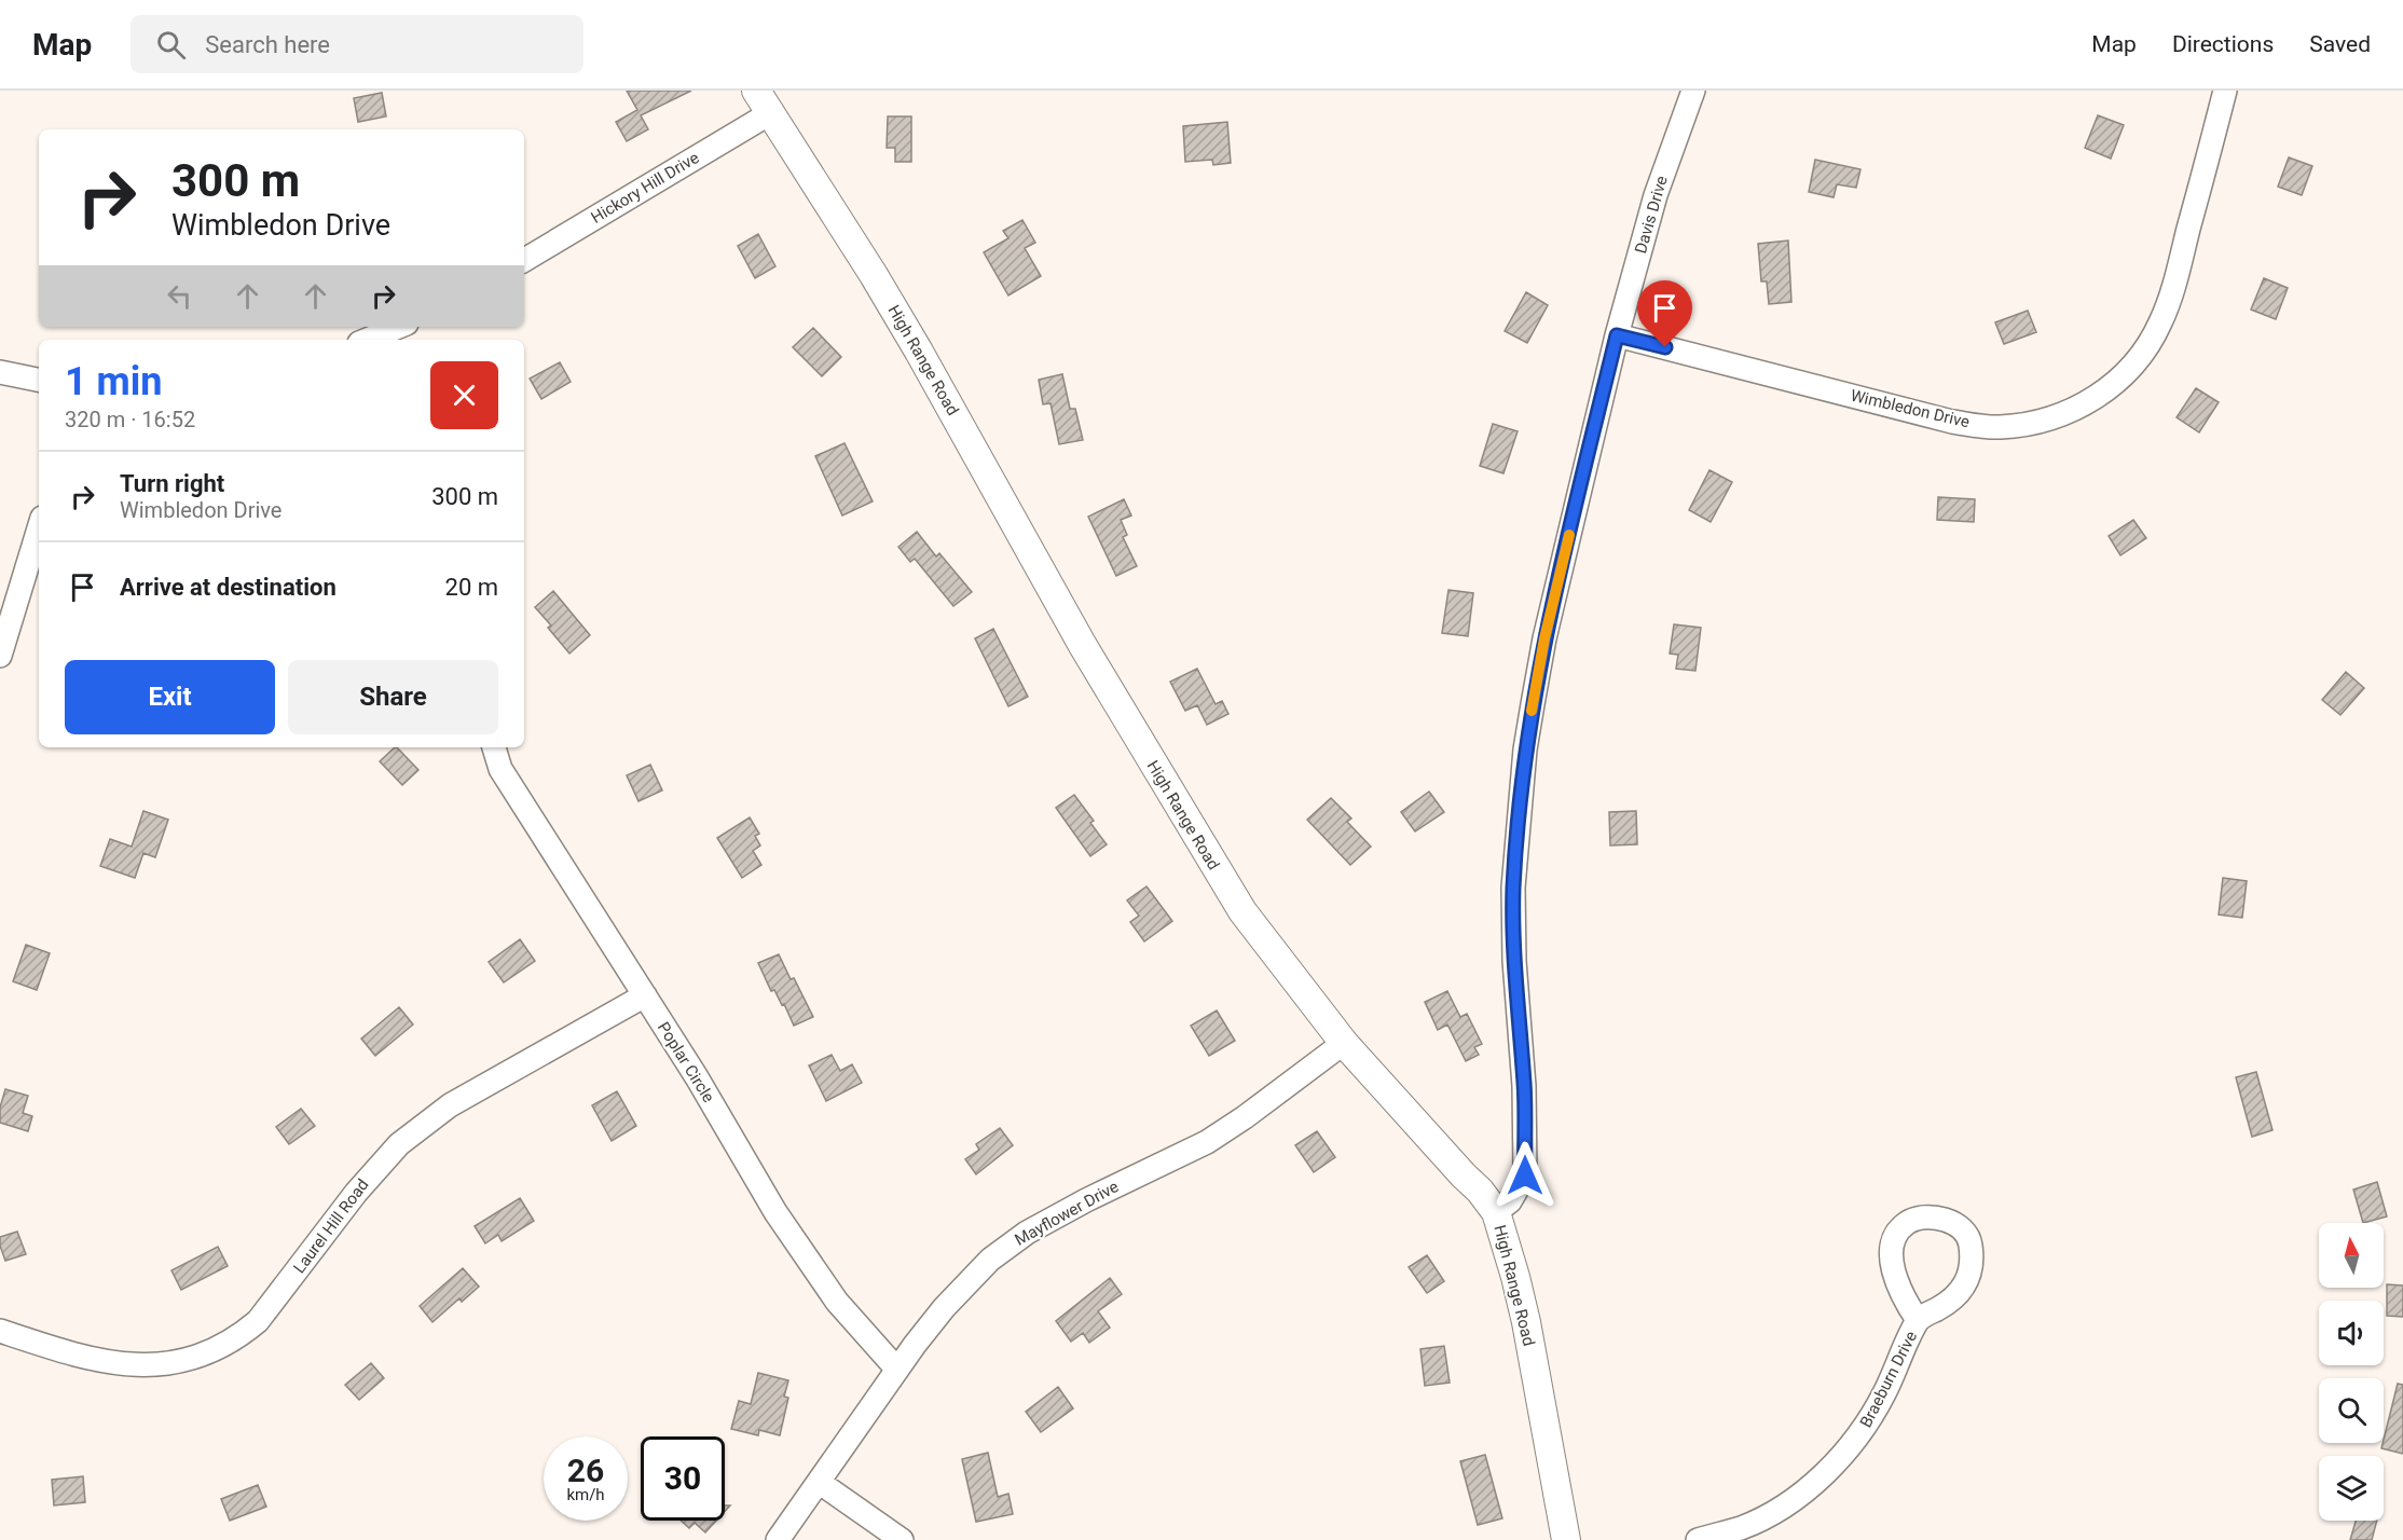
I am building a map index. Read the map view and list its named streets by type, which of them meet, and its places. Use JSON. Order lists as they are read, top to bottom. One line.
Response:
{"streets":{"street":["Hickory Hill Drive","Davis Drive","High Range Road","Wimbledon Drive","Poplar Circle","Mayflower Drive","Laurel Hill Road","Braeburn Drive"]},"crossings":[["Hickory Hill Drive","High Range Road"],["Davis Drive","High Range Road"],["Davis Drive","Wimbledon Drive"],["High Range Road","Mayflower Drive"],["Poplar Circle","Mayflower Drive"],["Poplar Circle","Laurel Hill Road"]],"north":"top","page":{"header":"Map","search":"Search here","nav":["Map","Directions","Saved"],"turn":["300 m","Wimbledon Drive"],"heading":["1 min","320 m · 16:52"],"list":[{"name":"Turn right","note":"Wimbledon Drive","value":"300 m"},{"name":"Arrive at destination","value":"20 m"}],"buttons":["Exit","Share"],"speed":"26 km/h","limit":"30"}}
